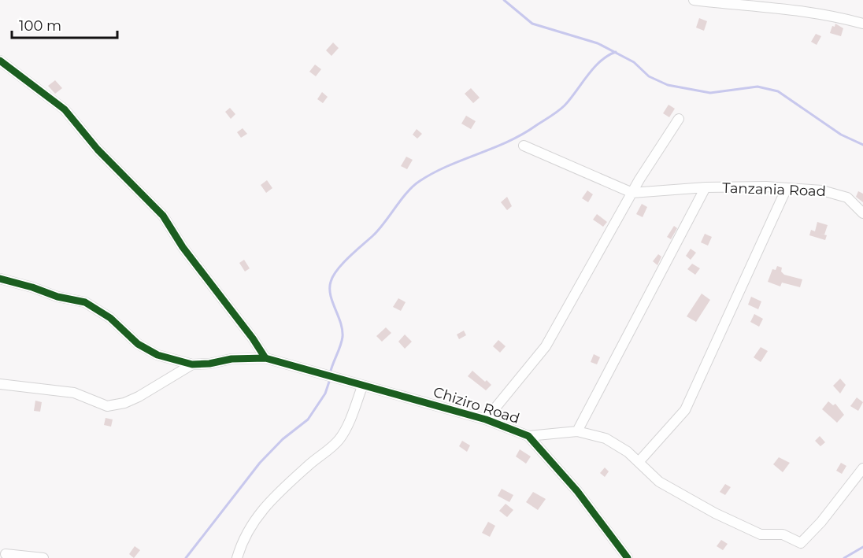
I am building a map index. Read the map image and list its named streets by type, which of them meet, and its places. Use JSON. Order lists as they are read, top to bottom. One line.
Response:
{"streets":{"street":["Tanzania Road","Chiziro Road"]},"scale_bar":"100 m"}
